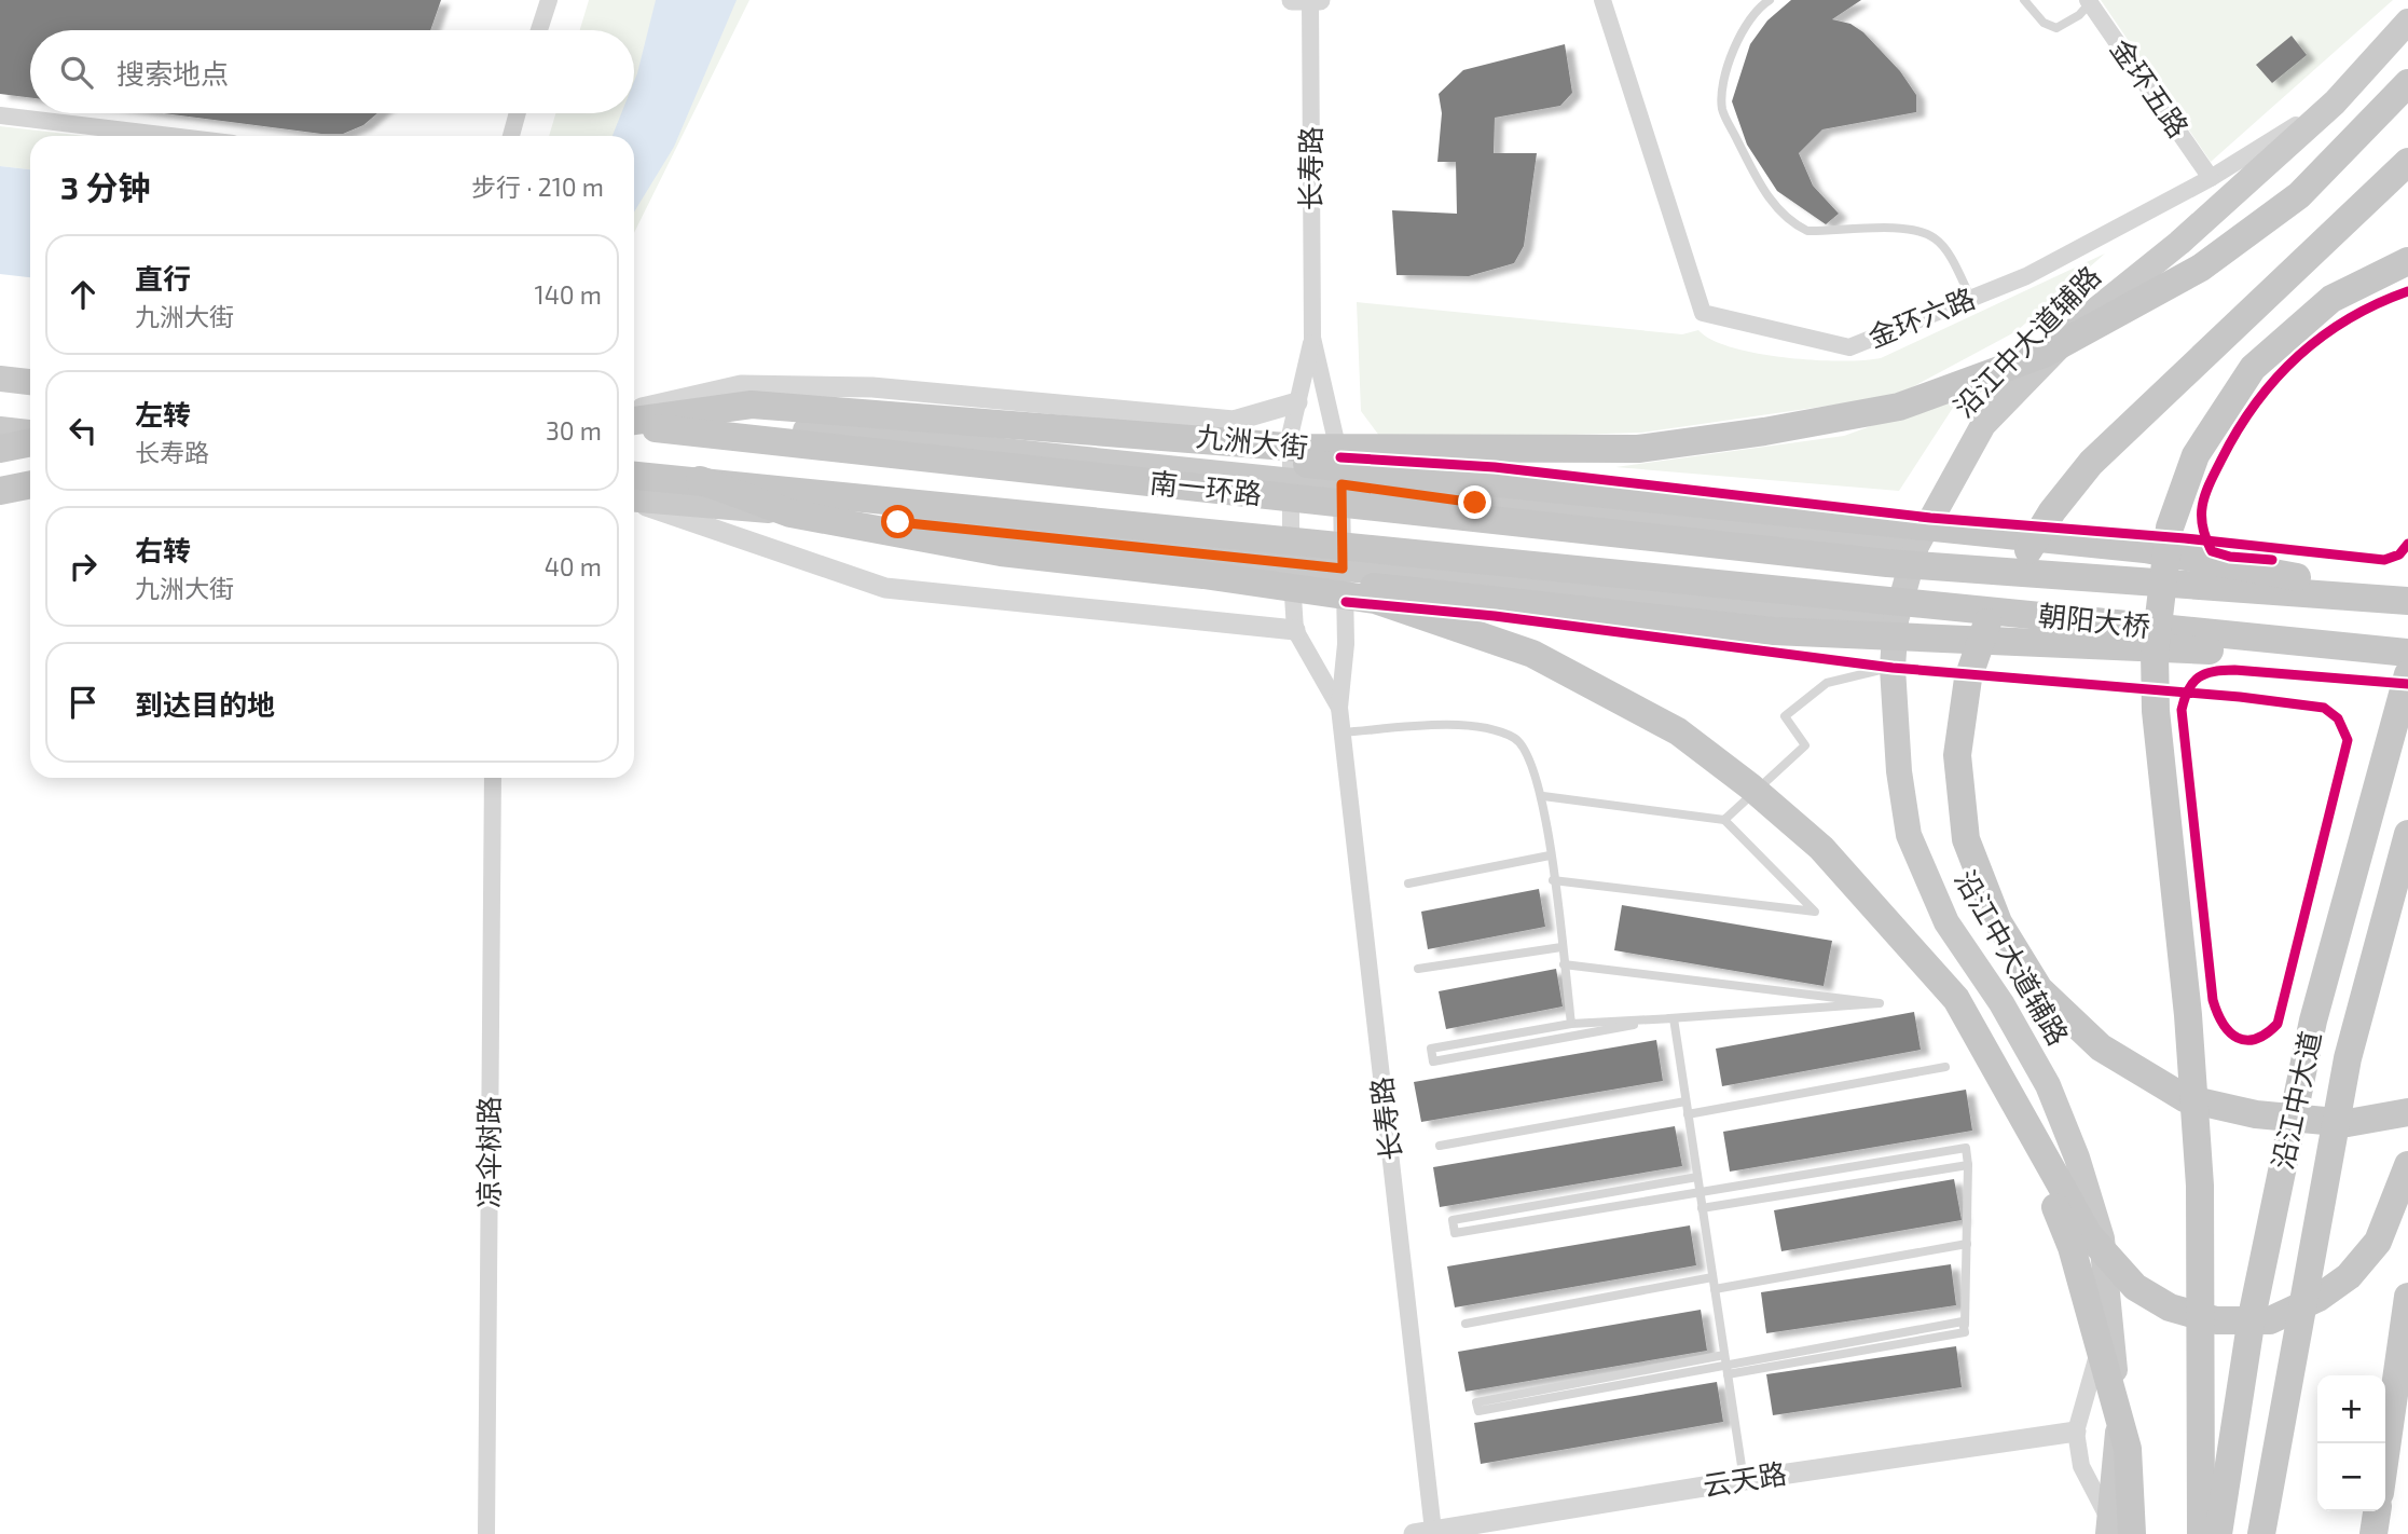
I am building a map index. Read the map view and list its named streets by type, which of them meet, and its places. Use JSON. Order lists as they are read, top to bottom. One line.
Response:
{"streets":{"highway":["南一环路","朝阳大桥","沿江中大道"],"main road":["沿江中大道辅路","九洲大街"],"street":["金环五路","长寿路","金环六路","凉伞树路","云天路"]},"crossings":[["金环五路","金环六路"],["长寿路","九洲大街"],["长寿路","云天路"],["金环六路","沿江中大道辅路"],["沿江中大道辅路","九洲大街"],["南一环路","朝阳大桥"],["朝阳大桥","沿江中大道"]],"page":{"search":"搜索地点","heading":["3 分钟","步行 · 210 m"],"list":[["直行","九洲大街","140 m"],["左转","长寿路","30 m"],["右转","九洲大街","40 m"],"到达目的地"],"map_buttons":["+","−"]}}
